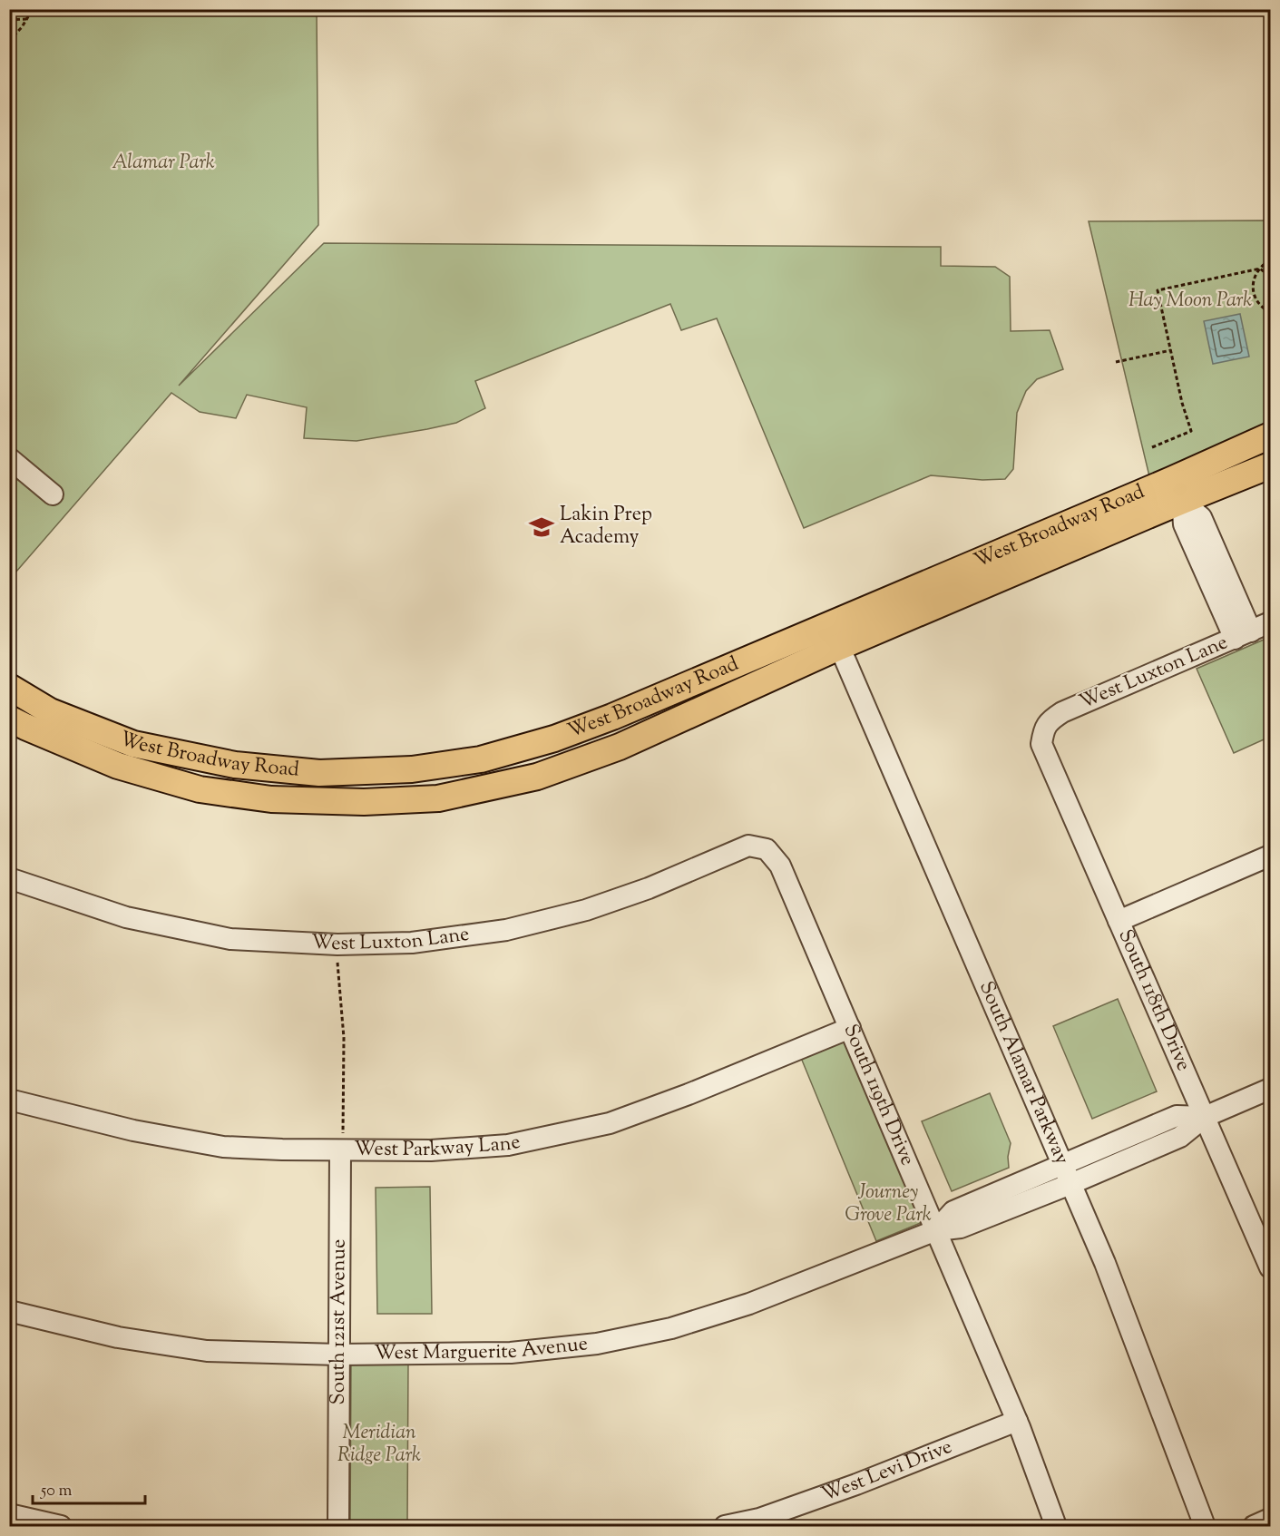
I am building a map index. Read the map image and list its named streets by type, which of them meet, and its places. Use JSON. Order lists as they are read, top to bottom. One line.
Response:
{"streets":{"main road":["West Broadway Road"],"street":["West Luxton Lane","South 118th Drive","South Alamar Parkway","South 119th Drive","West Parkway Lane","South 121st Avenue","West Marguerite Avenue","West Levi Drive"]},"crossings":[["West Broadway Road","South Alamar Parkway"],["West Luxton Lane","South 118th Drive"],["West Luxton Lane","South 119th Drive"],["South 118th Drive","West Marguerite Avenue"],["South Alamar Parkway","West Marguerite Avenue"],["South 119th Drive","West Parkway Lane"],["South 119th Drive","West Marguerite Avenue"],["South 119th Drive","West Levi Drive"],["West Parkway Lane","South 121st Avenue"],["South 121st Avenue","West Marguerite Avenue"]],"parks":["Alamar Park","Hay Moon Park","Journey Grove Park","Meridian Ridge Park"],"places":{"school or university":["Lakin Prep Academy"]},"scale_bar":"50 m"}
